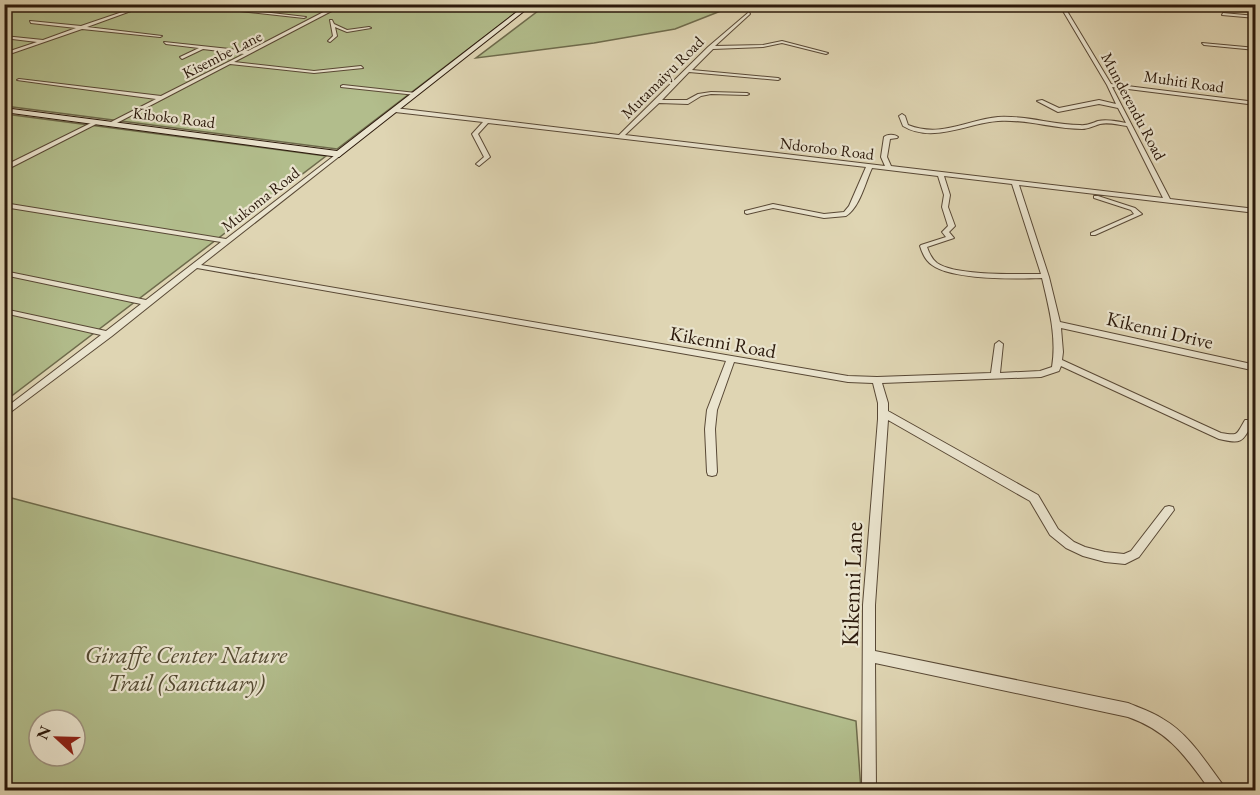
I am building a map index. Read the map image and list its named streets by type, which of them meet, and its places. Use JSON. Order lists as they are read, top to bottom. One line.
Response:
{"streets":{"street":["Kisembe Lane","Mutamaiyu Road","Muhiti Road","Munderendu Road","Kiboko Road","Ndorobo Road","Mukoma Road","Kikenni Drive","Kikenni Road","Kikenni Lane"]},"crossings":[["Kisembe Lane","Kiboko Road"],["Mutamaiyu Road","Ndorobo Road"],["Muhiti Road","Munderendu Road"],["Munderendu Road","Ndorobo Road"],["Kiboko Road","Mukoma Road"],["Ndorobo Road","Mukoma Road"],["Mukoma Road","Kikenni Road"],["Kikenni Road","Kikenni Lane"]],"parks":["Giraffe Center Nature Trail (Sanctuary)"],"north":"left"}
